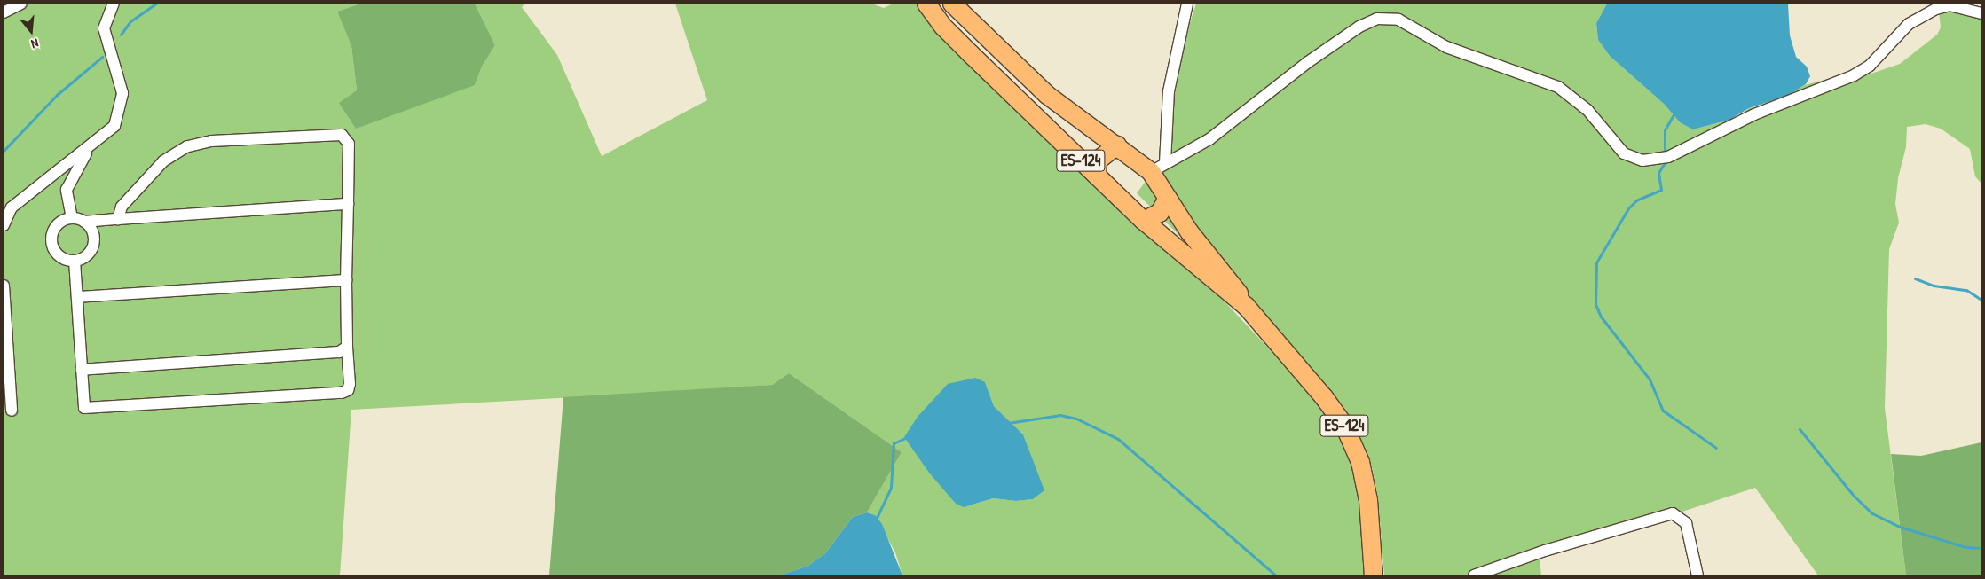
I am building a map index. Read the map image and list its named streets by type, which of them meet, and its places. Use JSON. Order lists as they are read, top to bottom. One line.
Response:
{"streets":{"main road":["ES-124"]},"north":"bottom"}
